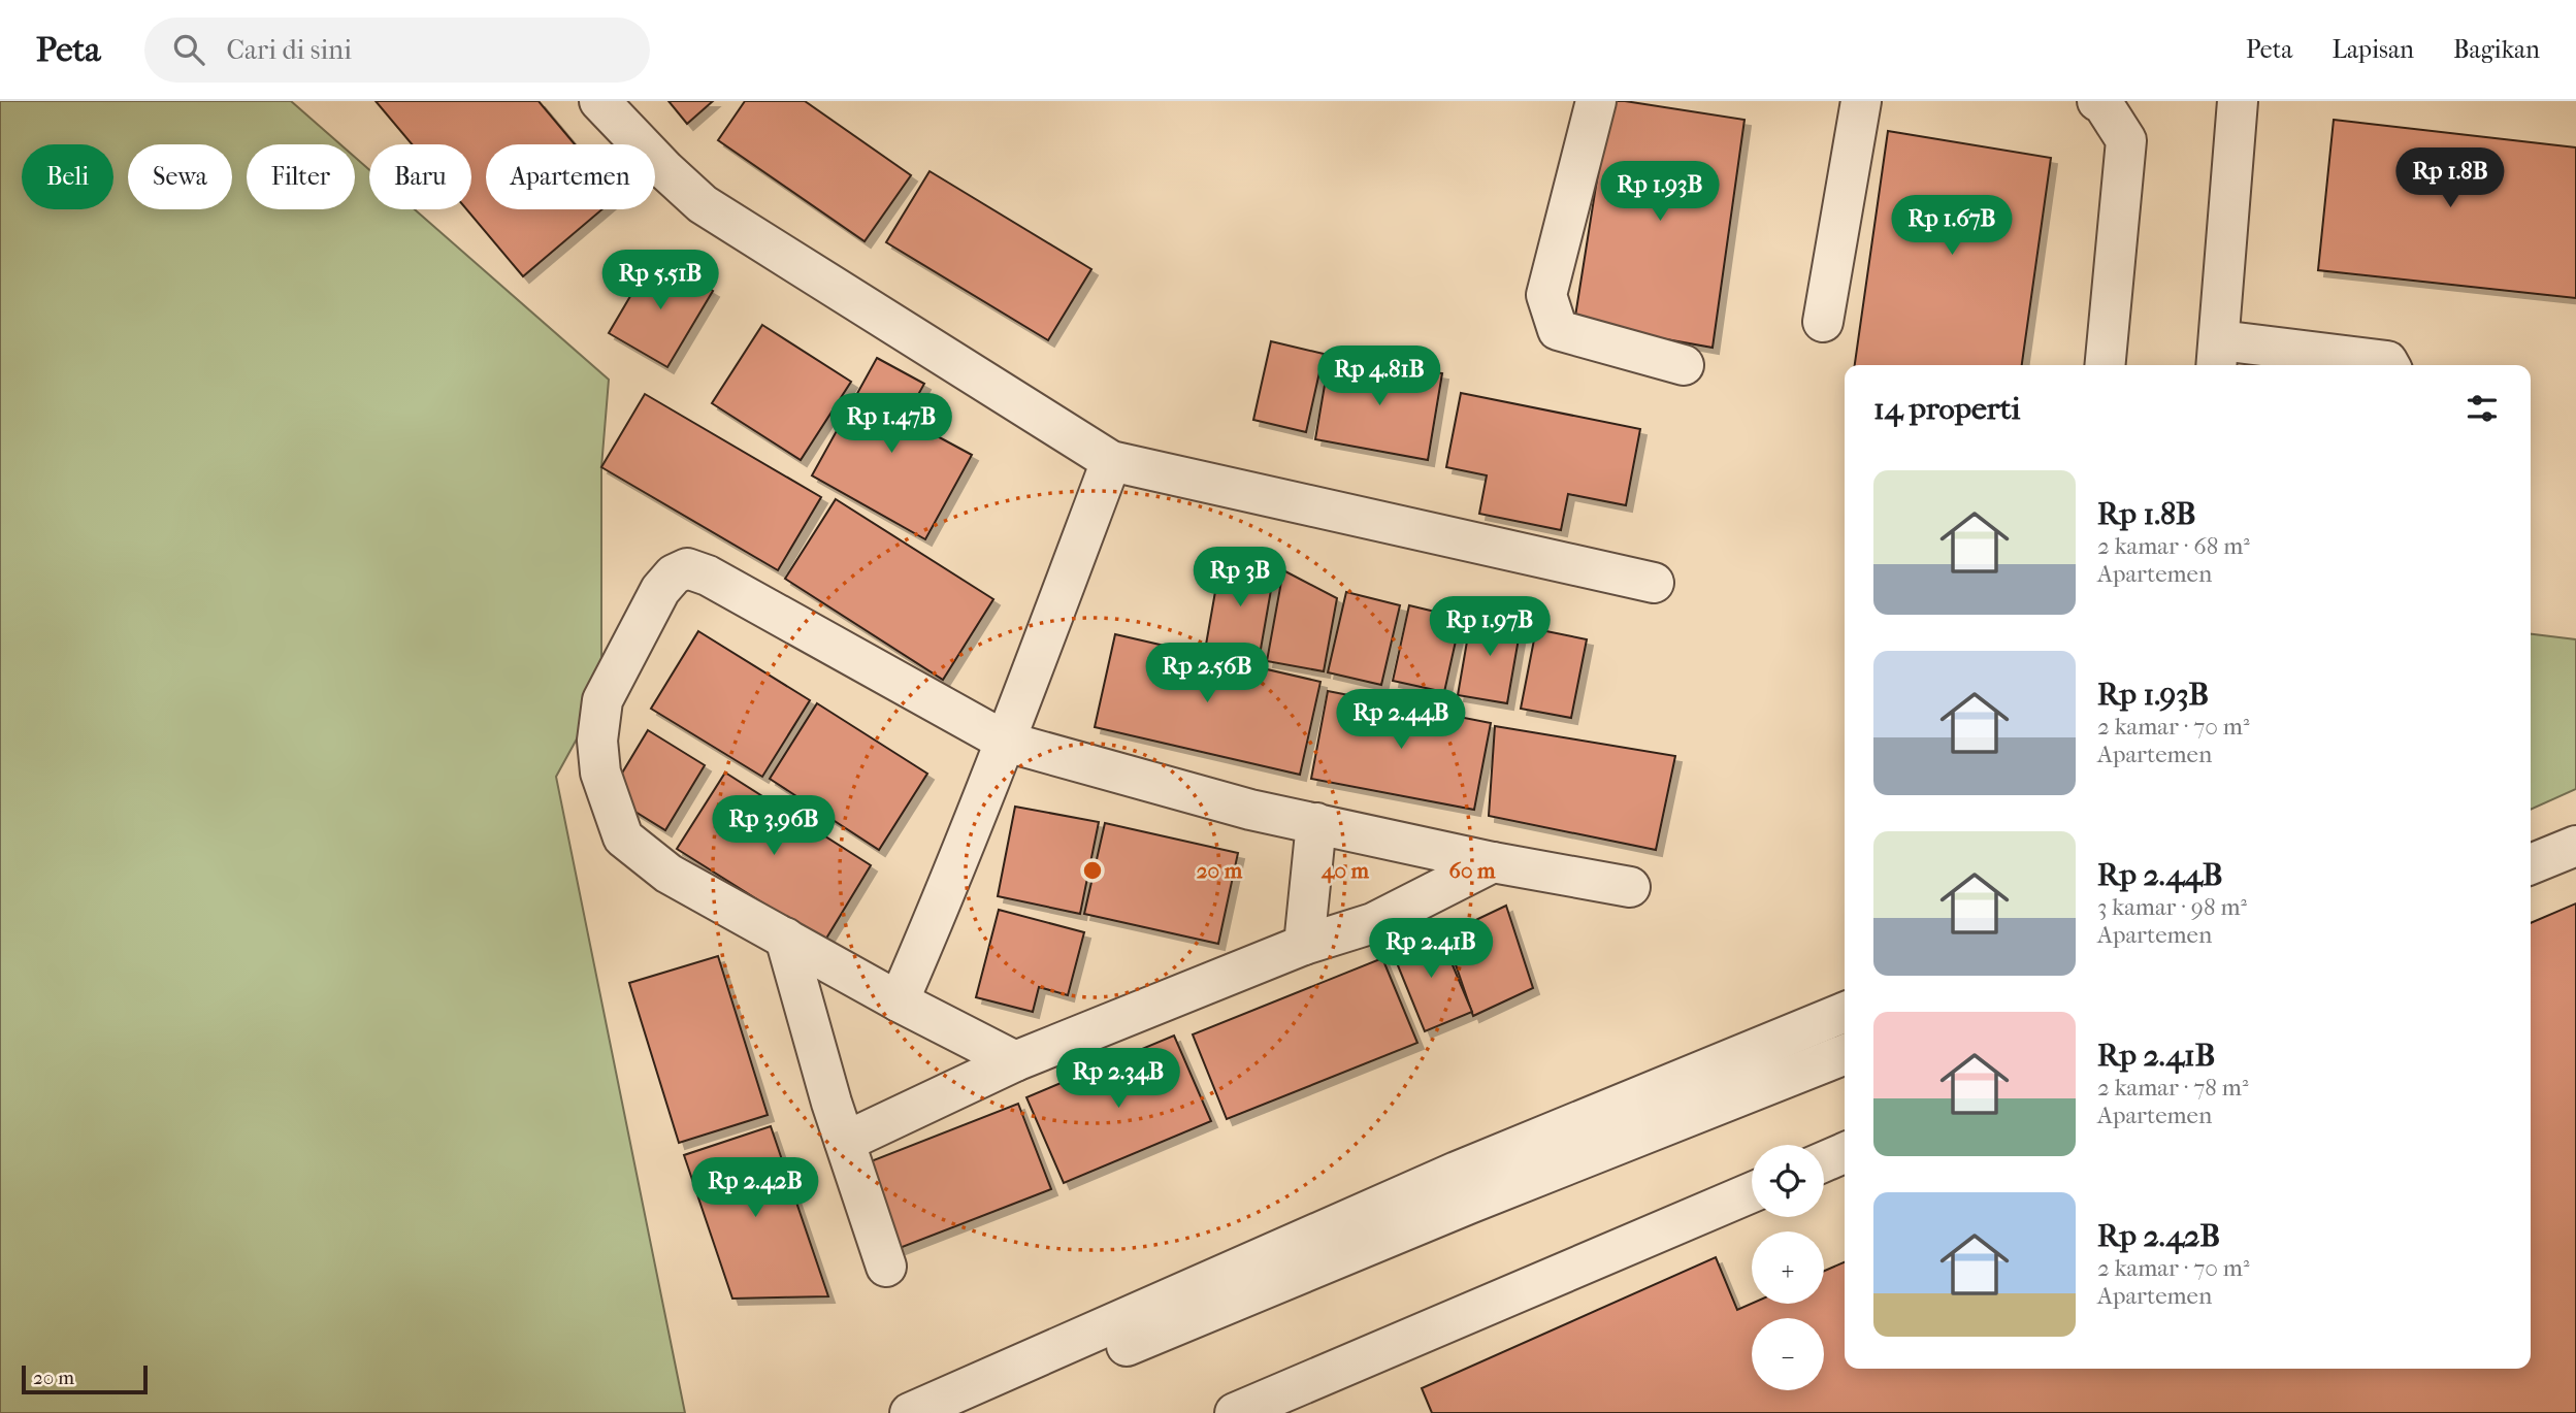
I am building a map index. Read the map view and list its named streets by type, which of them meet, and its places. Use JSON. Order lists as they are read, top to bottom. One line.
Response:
{"scale_bar":"20 m","page":{"header":"Peta","search":"Cari di sini","nav":["Peta","Lapisan","Bagikan"],"chip":["Beli","Sewa","Filter","Baru","Apartemen"],"price":["Rp 1.8B","Rp 1.93B","Rp 1.67B","Rp 5.51B","Rp 4.81B","Rp 1.47B","Rp 3B","Rp 1.97B","Rp 2.56B","Rp 2.44B","Rp 3.96B","Rp 2.41B","Rp 2.34B","Rp 2.42B"],"heading":"14 properti","list":[{"name":"Rp 1.8B","note":"2 kamar · 68 m² · Apartemen"},{"name":"Rp 1.93B","note":"2 kamar · 70 m² · Apartemen"},{"name":"Rp 2.44B","note":"3 kamar · 98 m² · Apartemen"},{"name":"Rp 2.41B","note":"2 kamar · 78 m² · Apartemen"},{"name":"Rp 2.42B","note":"2 kamar · 70 m² · Apartemen"}],"map_buttons":["+","−"],"scale":"20 m"},"rings":["20 m","40 m","60 m"]}
